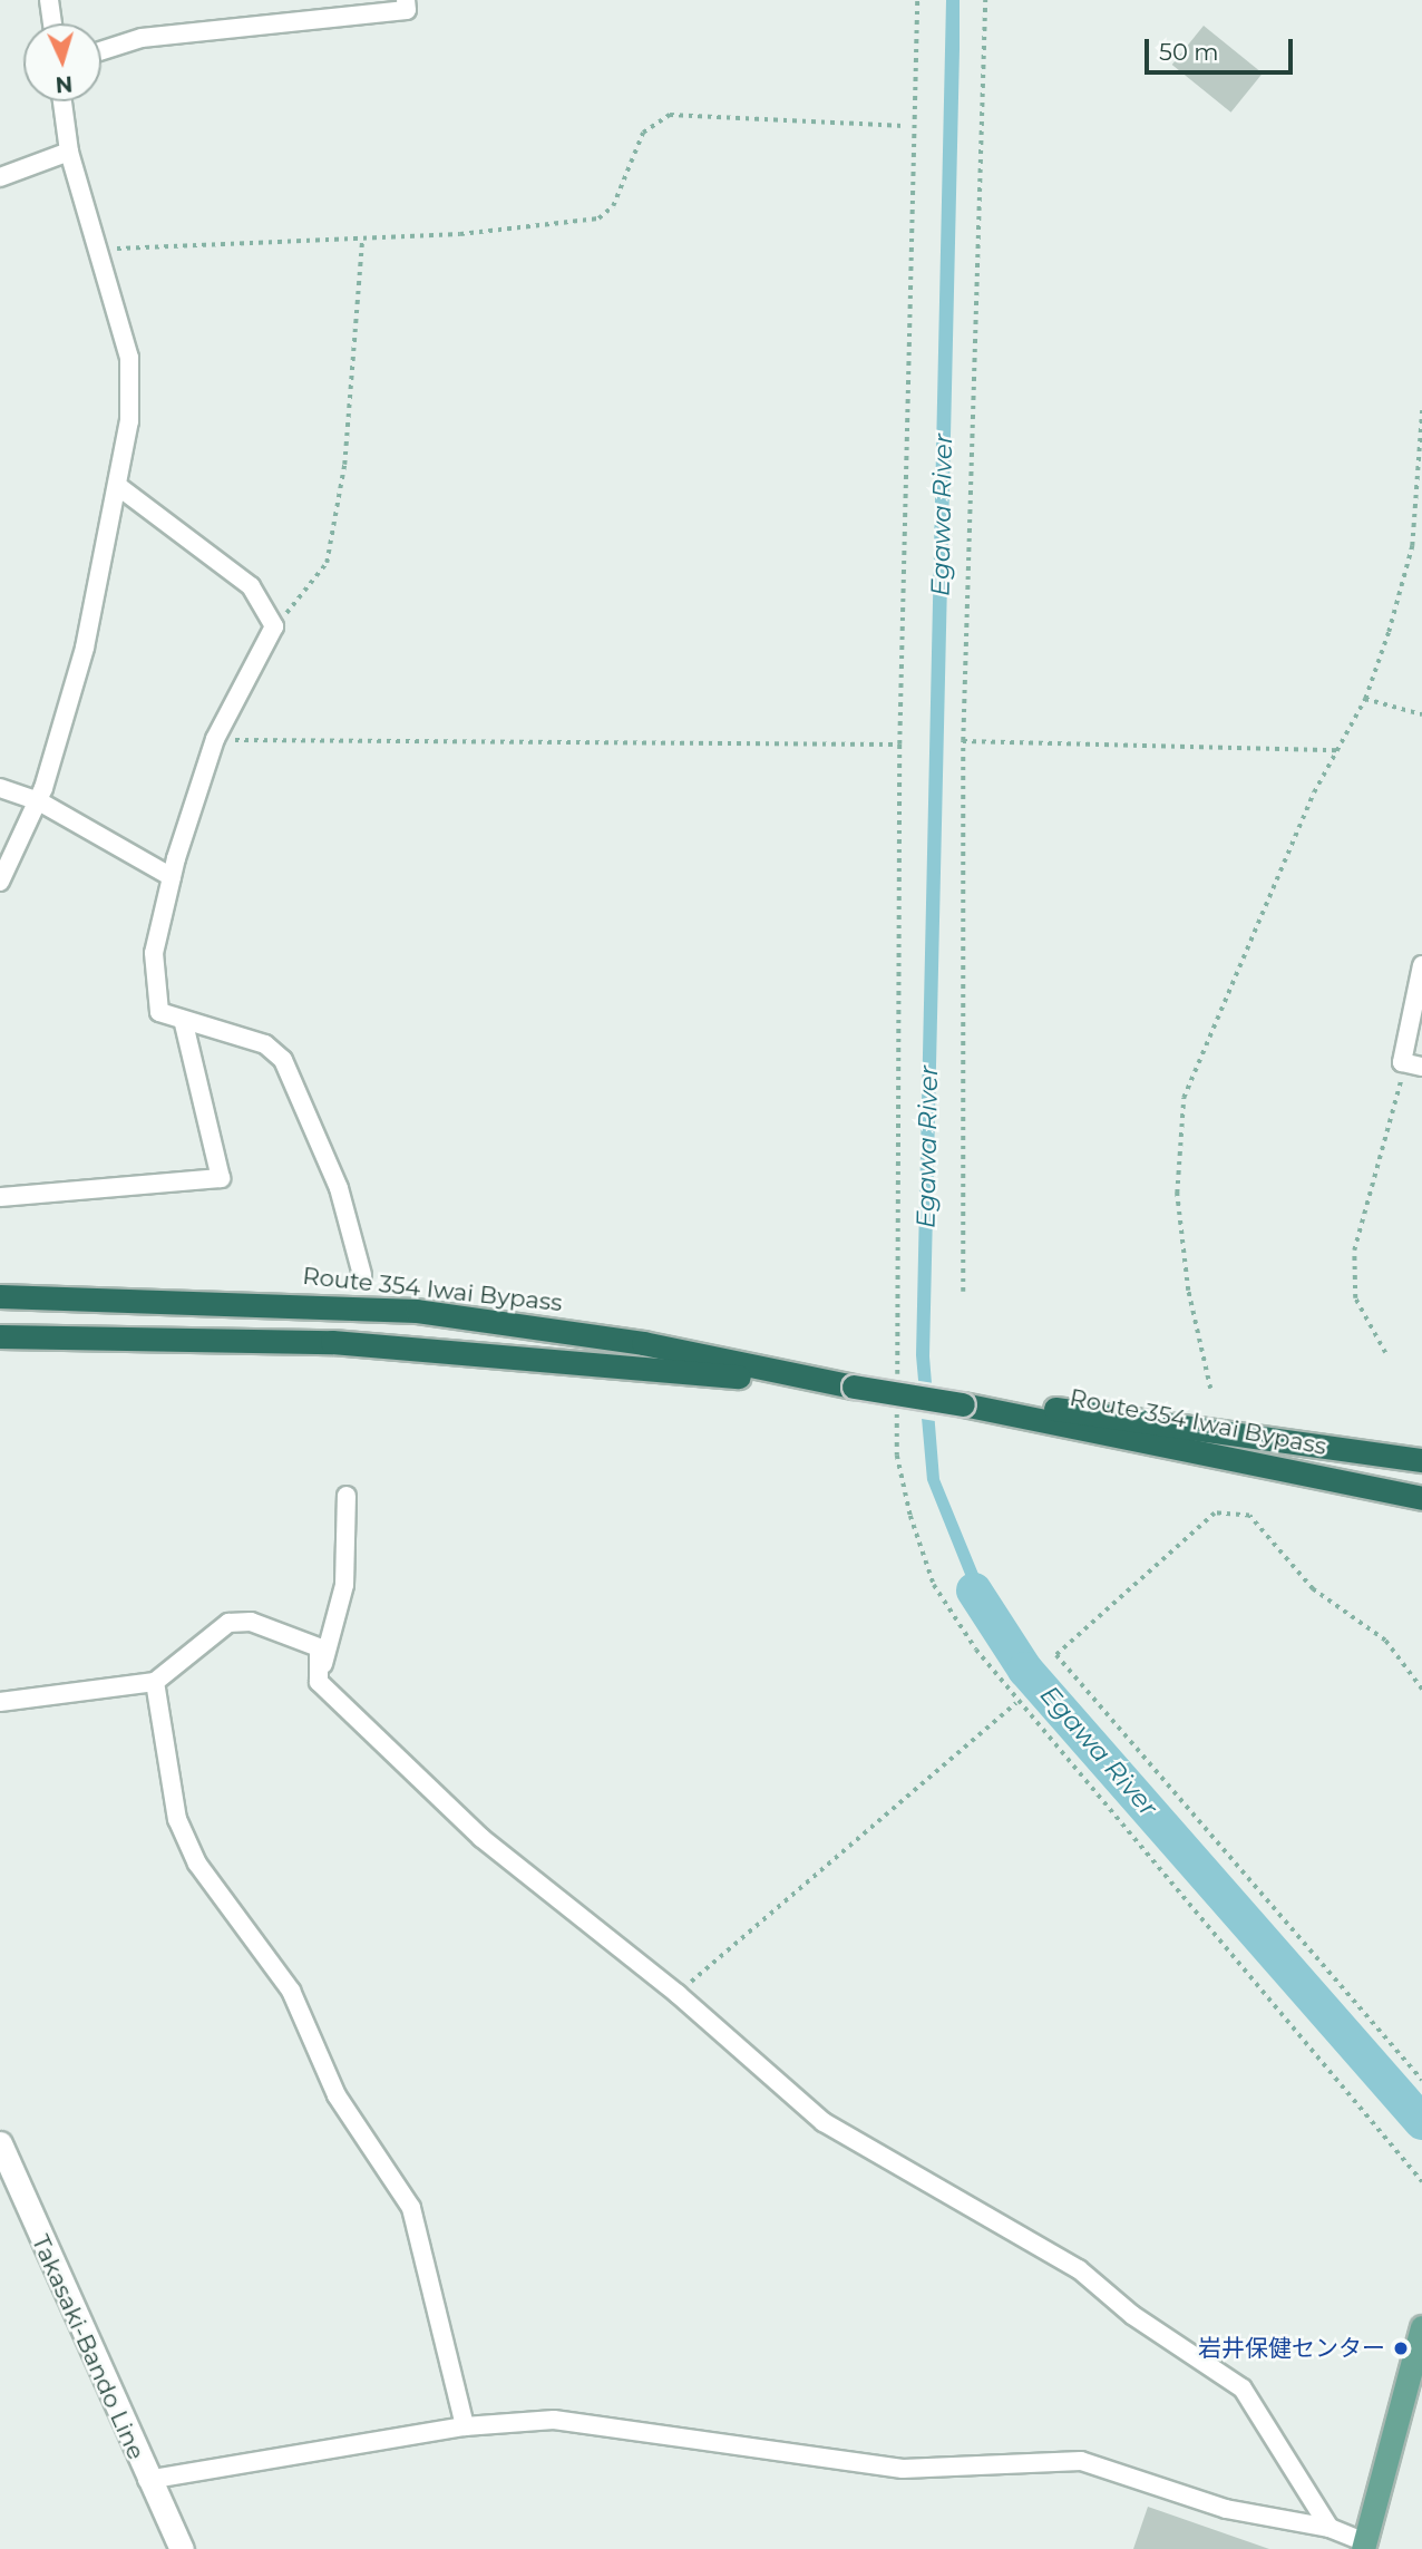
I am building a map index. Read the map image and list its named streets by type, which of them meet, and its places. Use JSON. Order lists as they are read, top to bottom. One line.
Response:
{"streets":{"highway":["Route 354 Iwai Bypass"],"main road":["Takasaki-Bando Line"]},"water":["Egawa River"],"places":["岩井保健センター"],"scale_bar":"50 m","north":"bottom"}
